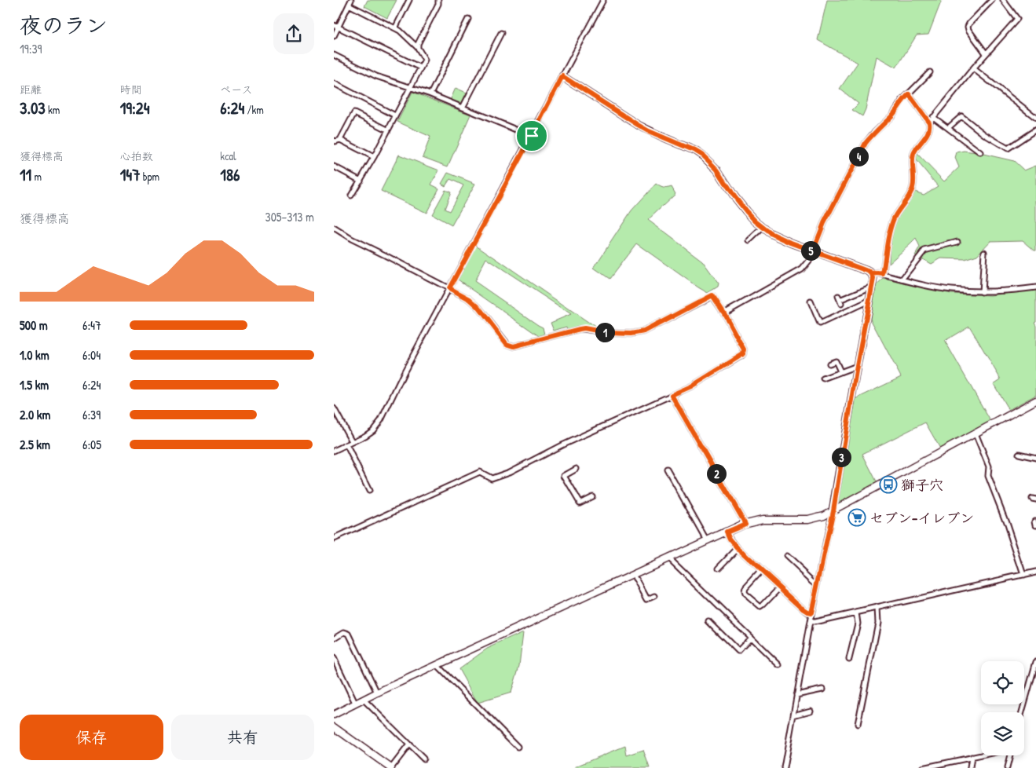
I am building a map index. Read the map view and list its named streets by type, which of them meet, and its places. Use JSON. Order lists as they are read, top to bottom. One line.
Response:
{"places":{"bus stop":["獅子穴"],"supermarket":["セブン-イレブン"]},"page":{"heading":["夜のラン","19:39"],"stats":[["距離","3.03 km"],["時間","19:24"],["ペース","6:24 /km"],["獲得標高","11 m"],["心拍数","147 bpm"],["kcal","186"]],"pins":["4","5","1","3","2"],"chart":["獲得標高","305–313 m"],"list":[{"name":"500 m","note":"6:47"},{"name":"1.0 km","note":"6:04"},{"name":"1.5 km","note":"6:24"},{"name":"2.0 km","note":"6:39"},{"name":"2.5 km","note":"6:05"}],"buttons":["保存","共有"]}}
